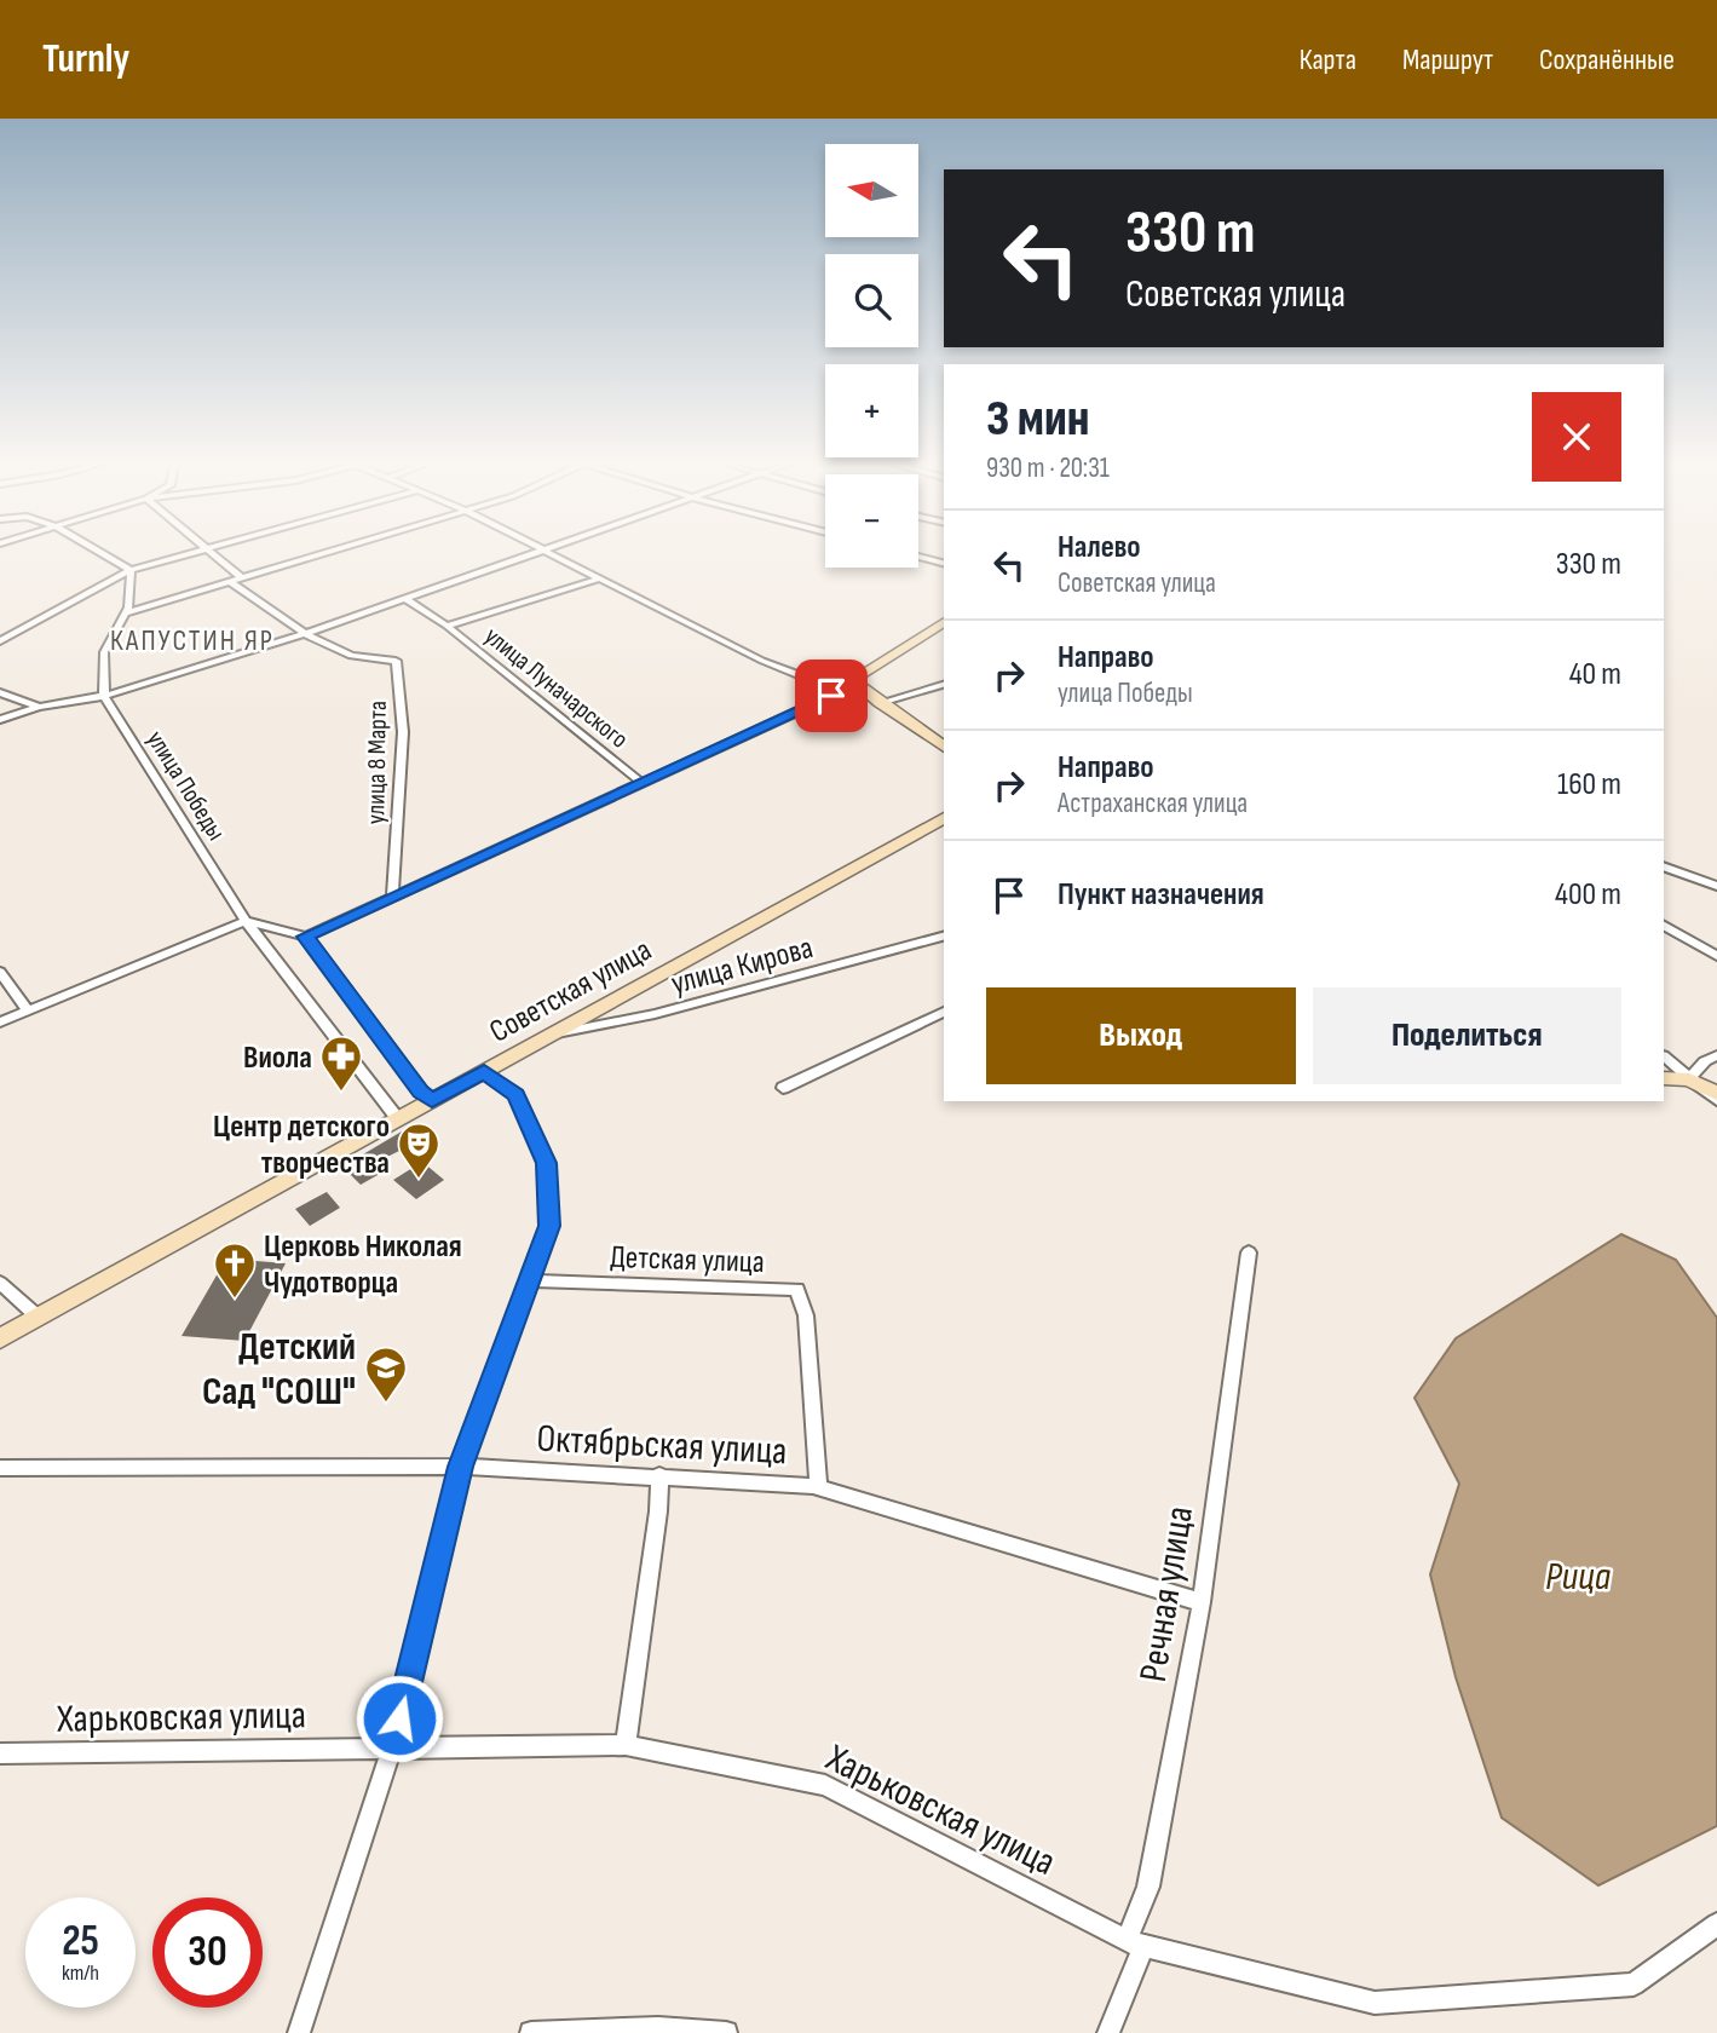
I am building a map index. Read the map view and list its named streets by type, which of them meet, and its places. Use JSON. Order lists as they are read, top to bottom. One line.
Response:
{"streets":{"street":["улица Луначарского","улица 8 Марта","улица Победы","улица Кирова","Советская улица","Детская улица","Октябрьская улица","Речная улица","Харьковская улица"]},"crossings":[["улица Победы","Советская улица"],["улица Кирова","Советская улица"],["Детская улица","Октябрьская улица"],["Октябрьская улица","Речная улица"],["Речная улица","Харьковская улица"]],"districts":["КАПУСТИН ЯР"],"water":["Рица"],"places":{"pharmacy":["Виола"],"theatre":["Центр детского творчества"],"church":["Церковь Николая Чудотворца"],"school or university":["Детский Сад \"СОШ\""]},"north":"left","page":{"header":"Turnly","nav":["Карта","Маршрут","Сохранённые"],"map_buttons":["+","−"],"turn":["330 m","Советская улица"],"heading":["3 мин","930 m · 20:31"],"list":[{"name":"Налево","note":"Советская улица","value":"330 m"},{"name":"Направо","note":"улица Победы","value":"40 m"},{"name":"Направо","note":"Астраханская улица","value":"160 m"},{"name":"Пункт назначения","value":"400 m"}],"buttons":["Выход","Поделиться"],"speed":"25 km/h","limit":"30"}}
